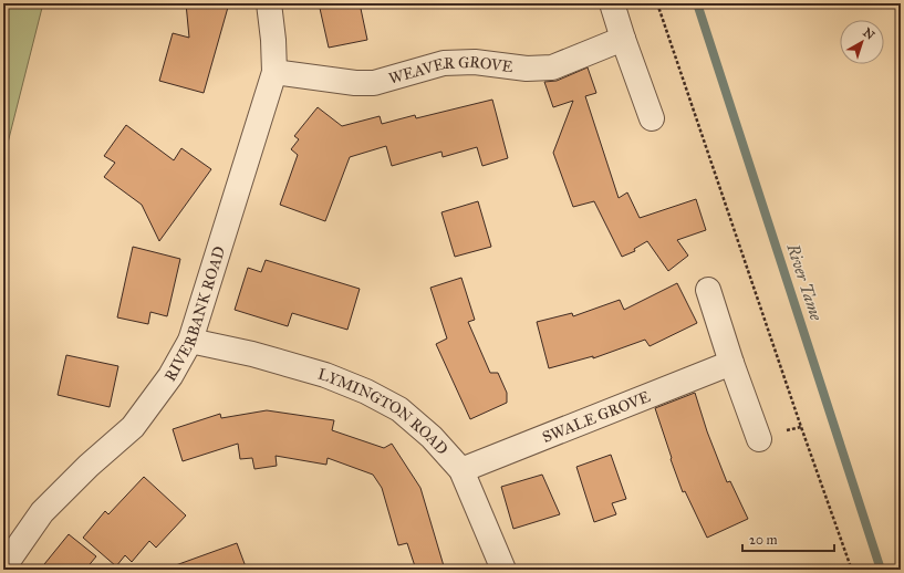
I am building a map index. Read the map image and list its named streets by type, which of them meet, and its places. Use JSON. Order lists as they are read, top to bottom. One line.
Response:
{"streets":{"street":["WEAVER GROVE","RIVERBANK ROAD","LYMINGTON ROAD","SWALE GROVE"]},"crossings":[["WEAVER GROVE","RIVERBANK ROAD"],["RIVERBANK ROAD","LYMINGTON ROAD"],["LYMINGTON ROAD","SWALE GROVE"]],"water":["River Tame"],"scale_bar":"20 m","north":"top right"}
